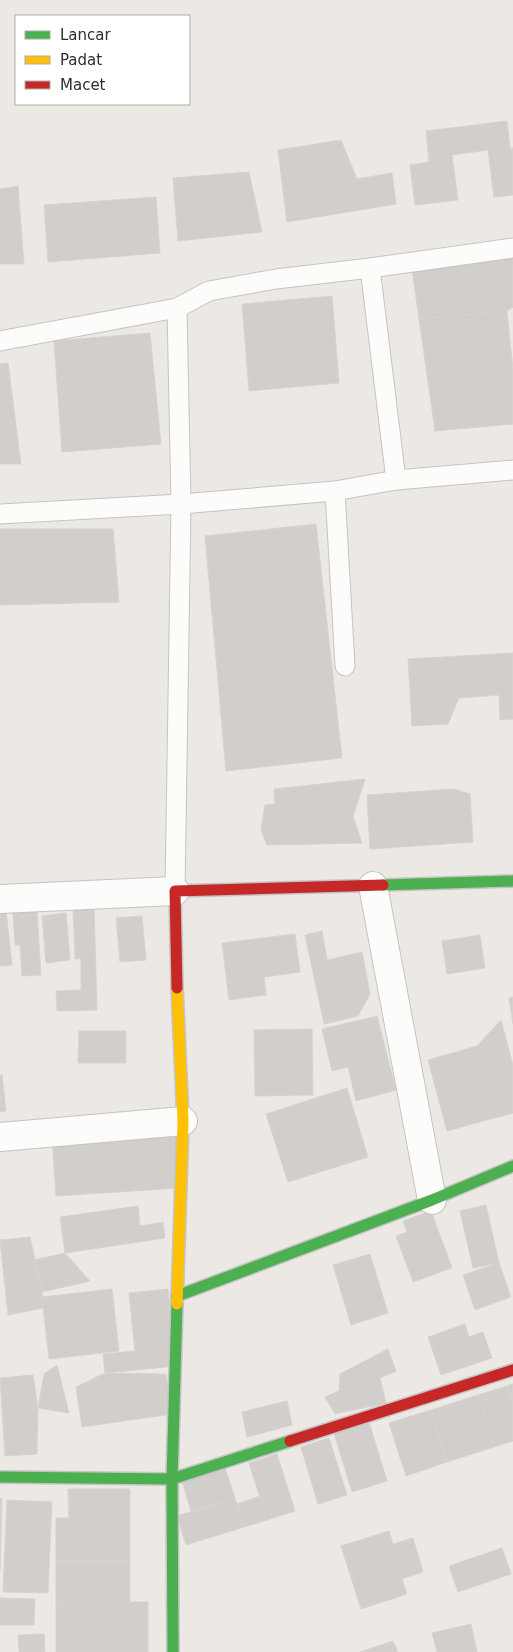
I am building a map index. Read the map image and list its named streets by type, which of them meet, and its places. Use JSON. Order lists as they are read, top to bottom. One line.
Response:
{"legend":["Lancar","Padat","Macet"]}
